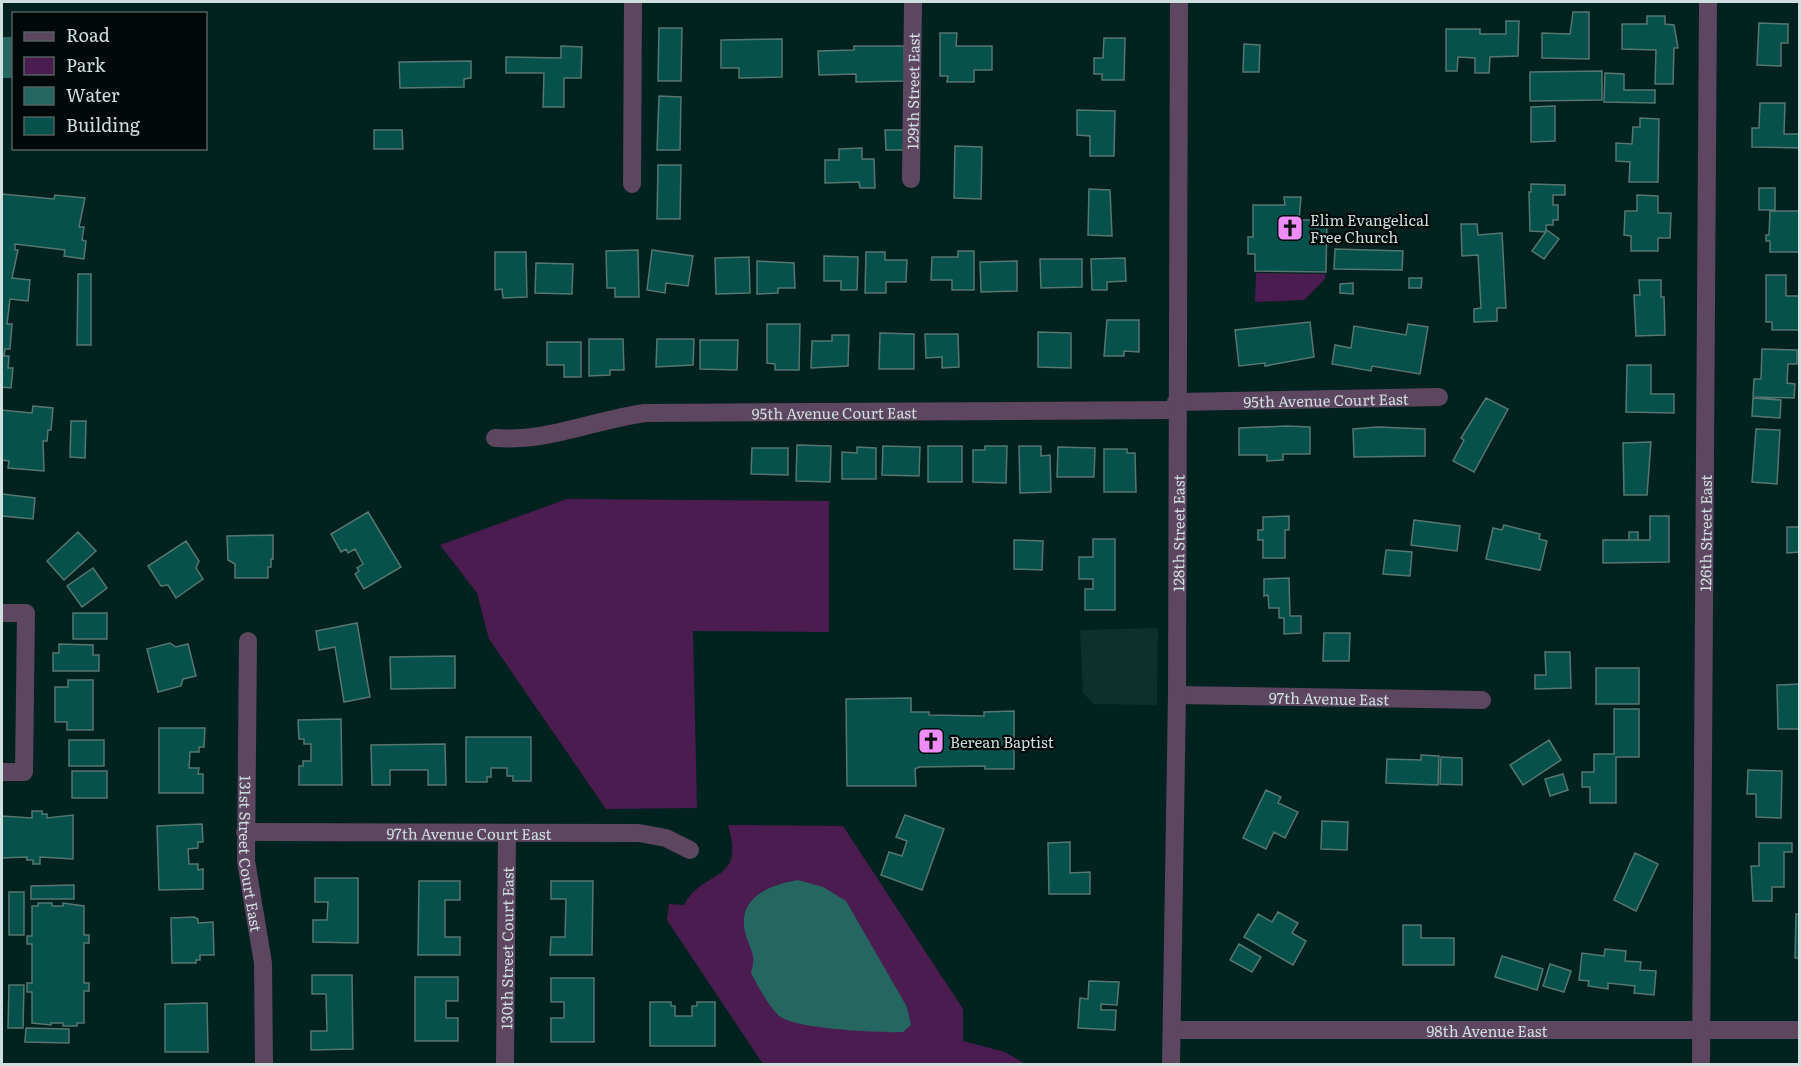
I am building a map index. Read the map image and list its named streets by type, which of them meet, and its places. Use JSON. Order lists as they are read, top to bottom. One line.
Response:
{"streets":{"street":["129th Street East","95th Avenue Court East","128th Street East","126th Street East","97th Avenue East","97th Avenue Court East","131st Street Court East","130th Street Court East","98th Avenue East"]},"crossings":[["95th Avenue Court East","128th Street East"],["128th Street East","97th Avenue East"],["128th Street East","98th Avenue East"],["126th Street East","98th Avenue East"],["97th Avenue Court East","131st Street Court East"],["97th Avenue Court East","130th Street Court East"]],"places":{"church":["Elim Evangelical Free Church","Berean Baptist"]},"legend":["Road","Park","Water","Building"]}
